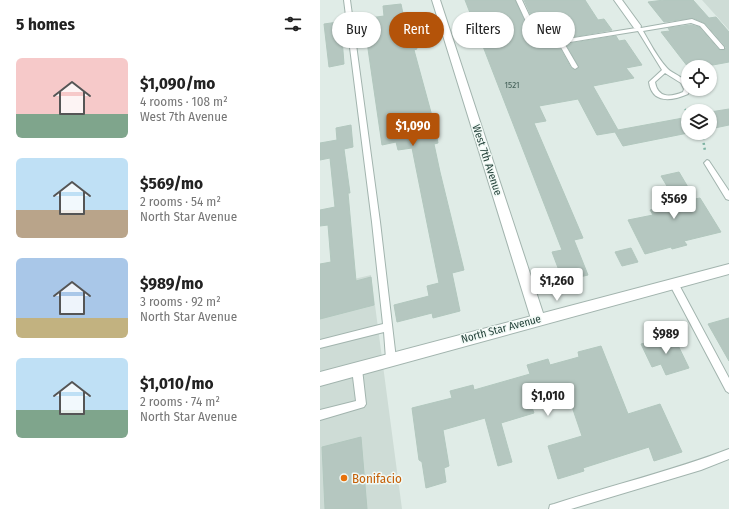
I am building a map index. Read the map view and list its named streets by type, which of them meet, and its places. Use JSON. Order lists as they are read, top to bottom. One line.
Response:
{"streets":{"street":["West 7th Avenue","North Star Avenue"]},"crossings":[["West 7th Avenue","North Star Avenue"]],"places":["Bonifacio"],"house_numbers":["1521"],"page":{"heading":"5 homes","chip":["Buy","Rent","Filters","New"],"list":[{"name":"$1,090/mo","note":"4 rooms · 108 m² · West 7th Avenue"},{"name":"$569/mo","note":"2 rooms · 54 m² · North Star Avenue"},{"name":"$989/mo","note":"3 rooms · 92 m² · North Star Avenue"},{"name":"$1,010/mo","note":"2 rooms · 74 m² · North Star Avenue"}],"price":["$1,090","$569","$1,260","$989","$1,010"]}}
